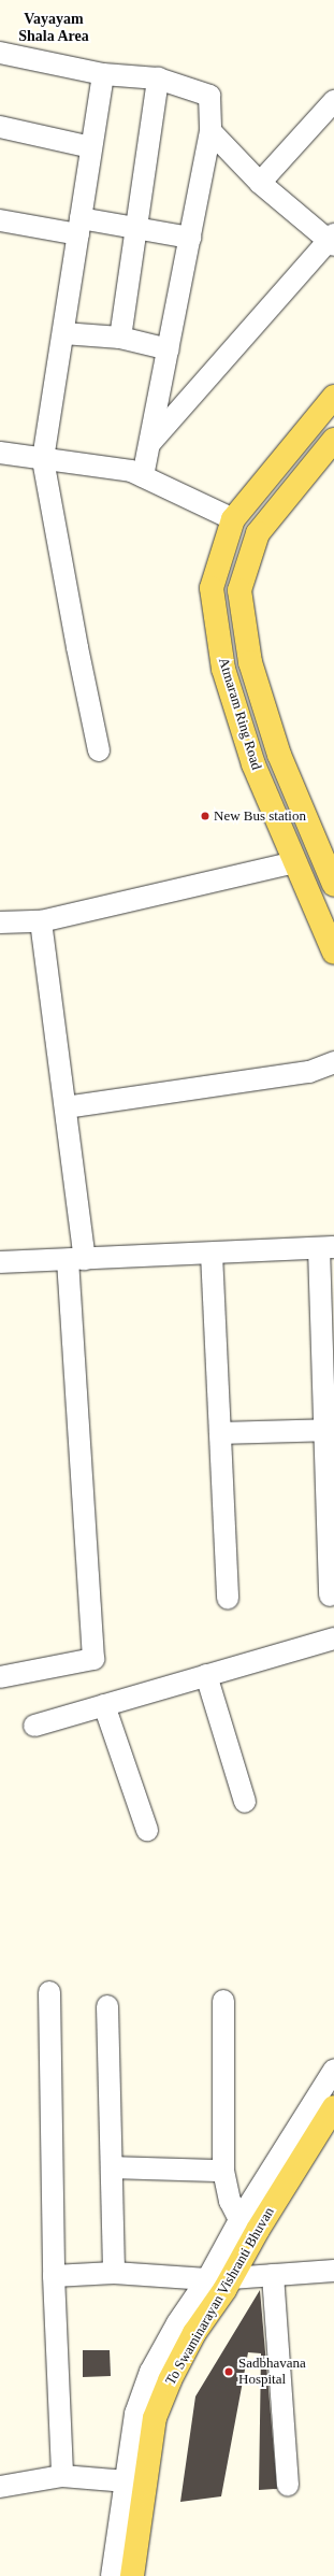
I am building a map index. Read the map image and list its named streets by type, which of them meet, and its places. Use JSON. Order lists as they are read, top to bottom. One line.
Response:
{"streets":{"main road":["Atmaram Ring Road","To Swaminarayan Vishranti Bhuvan"]},"districts":["Vayayam Shala Area"],"places":["New Bus station","Sadbhavana Hospital"]}
